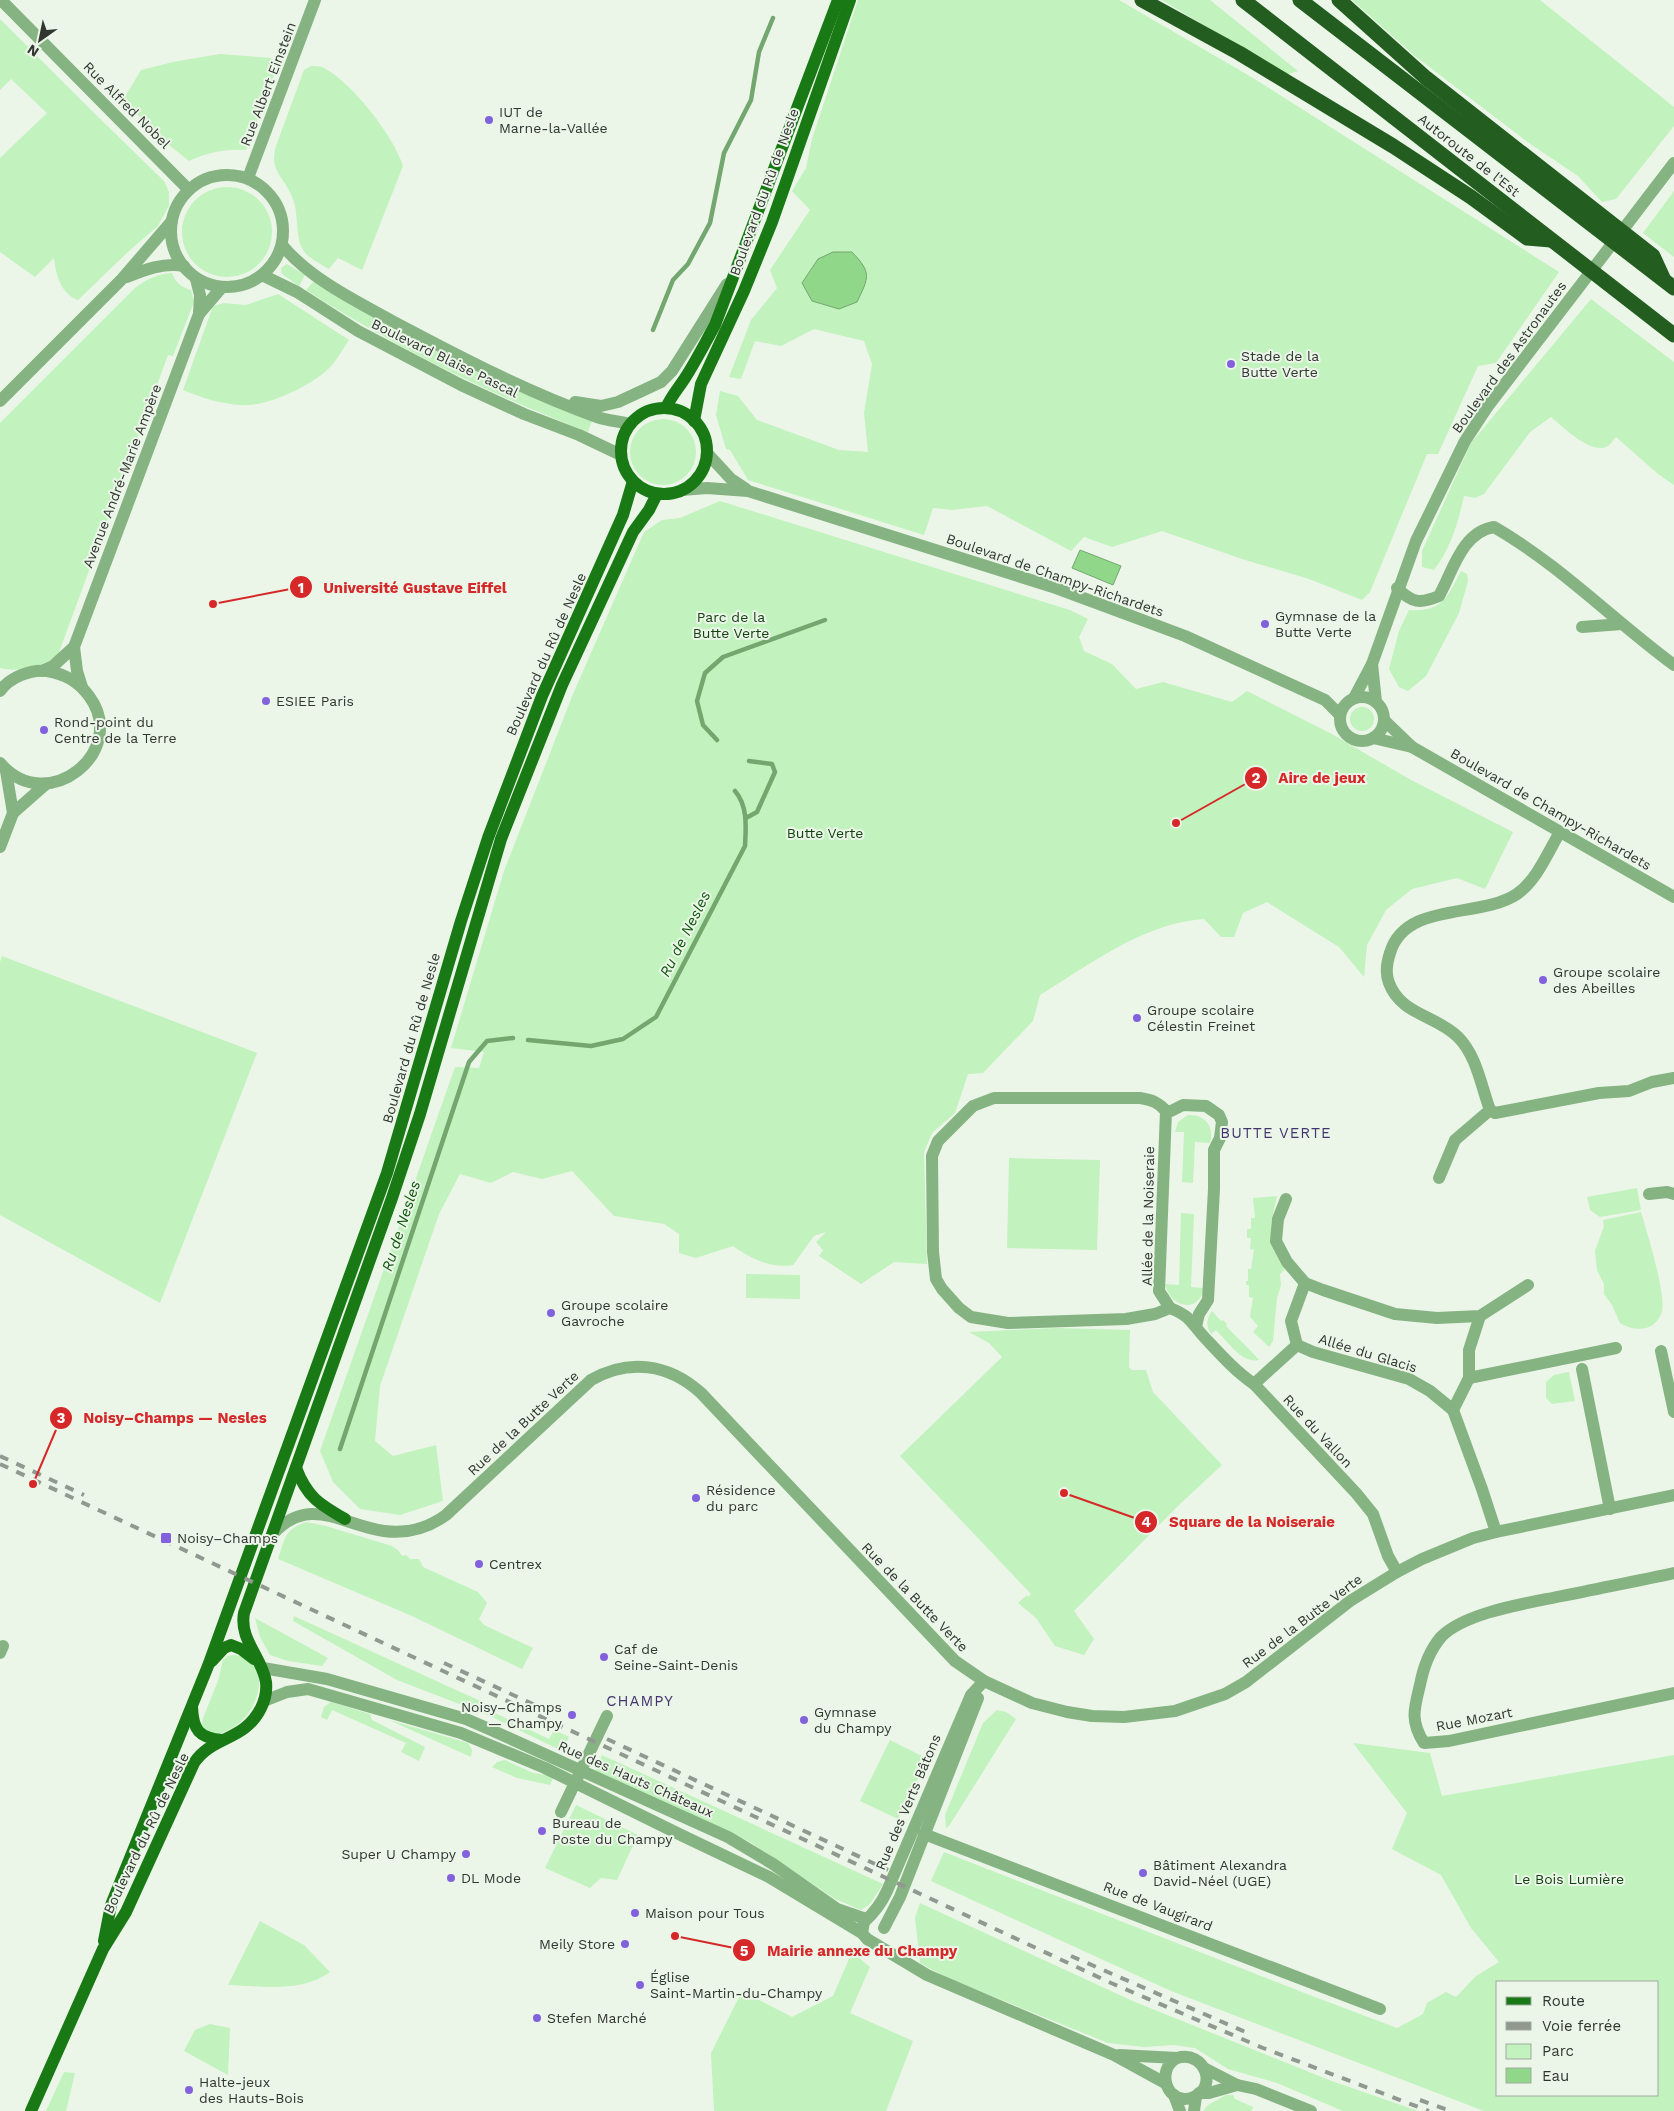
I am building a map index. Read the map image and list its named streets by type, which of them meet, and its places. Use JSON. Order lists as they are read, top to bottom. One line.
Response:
{"streets":{"highway":["Autoroute de l’Est"],"main road":["Boulevard du Rû de Nesle"],"street":["Rue Albert Einstein","Rue Alfred Nobel","Boulevard des Astronautes","Boulevard Blaise Pascal","Avenue André-Marie Ampère","Boulevard de Champy-Richardets","Allée de la Noiseraie","Allée du Glacis","Rue de la Butte Verte","Rue du Vallon","Rue Mozart","Rue des Hauts Châteaux","Rue des Verts Bâtons","Rue de Vaugirard"]},"crossings":[["Rue Albert Einstein","Rue Alfred Nobel"],["Rue Albert Einstein","Boulevard Blaise Pascal"],["Rue Albert Einstein","Avenue André-Marie Ampère"],["Rue Alfred Nobel","Boulevard Blaise Pascal"],["Rue Alfred Nobel","Avenue André-Marie Ampère"],["Boulevard du Rû de Nesle","Boulevard Blaise Pascal"],["Boulevard du Rû de Nesle","Boulevard de Champy-Richardets"],["Boulevard du Rû de Nesle","Rue des Hauts Châteaux"],["Boulevard des Astronautes","Boulevard de Champy-Richardets"],["Boulevard Blaise Pascal","Avenue André-Marie Ampère"],["Boulevard Blaise Pascal","Boulevard de Champy-Richardets"],["Allée de la Noiseraie","Rue du Vallon"],["Allée du Glacis","Rue de la Butte Verte"],["Allée du Glacis","Rue du Vallon"],["Rue de la Butte Verte","Rue du Vallon"],["Rue de la Butte Verte","Rue des Verts Bâtons"],["Rue des Hauts Châteaux","Rue des Verts Bâtons"],["Rue des Verts Bâtons","Rue de Vaugirard"]],"districts":["BUTTE VERTE","CHAMPY"],"water":["Ru de Nesles"],"parks":["Parc de la Butte Verte","Butte Verte","Le Bois Lumière"],"places":{"other":["IUT de Marne-la-Vallée","Stade de la Butte Verte","Université Gustave Eiffel","Gymnase de la Butte Verte","ESIEE Paris","Rond-point du Centre de la Terre","Aire de jeux","Groupe scolaire des Abeilles","Groupe scolaire Célestin Freinet","Groupe scolaire Gavroche","Noisy–Champs — Nesles","Square de la Noiseraie","Résidence du parc","Centrex","Caf de Seine-Saint-Denis","Noisy–Champs — Champy","Gymnase du Champy","Bureau de Poste du Champy","Super U Champy","Bâtiment Alexandra David-Néel (UGE)","DL Mode","Maison pour Tous","Mairie annexe du Champy","Meily Store","Église Saint-Martin-du-Champy","Stefen Marché","Halte-jeux des Hauts-Bois"],"transit":["Noisy–Champs"]},"legend":["Route","Voie ferrée","Parc","Eau"],"north":"bottom left"}
